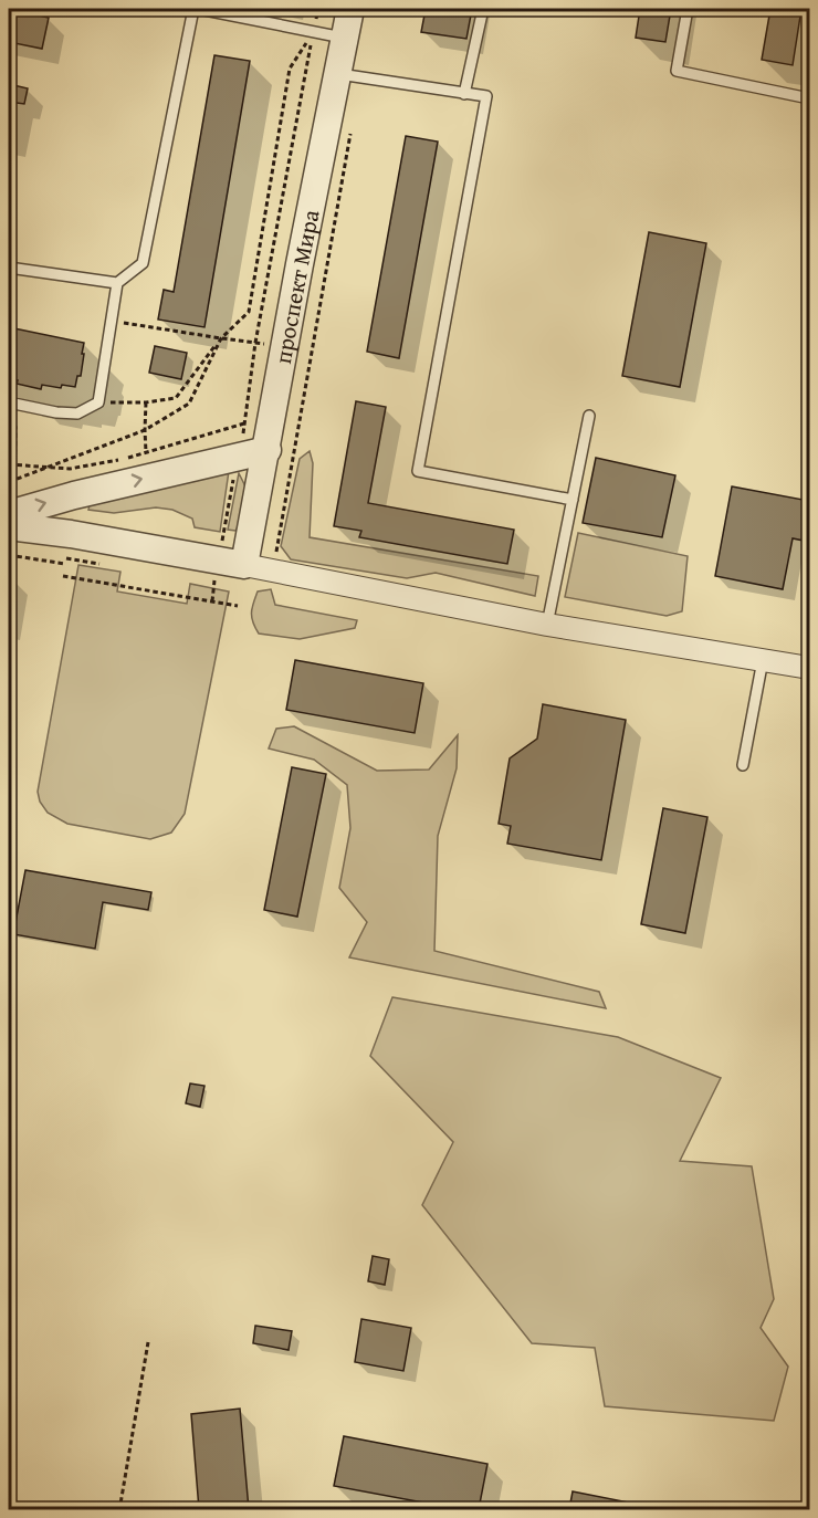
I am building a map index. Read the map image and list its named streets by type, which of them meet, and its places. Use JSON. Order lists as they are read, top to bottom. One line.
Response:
{"streets":{"street":["проспект Мира"]}}
